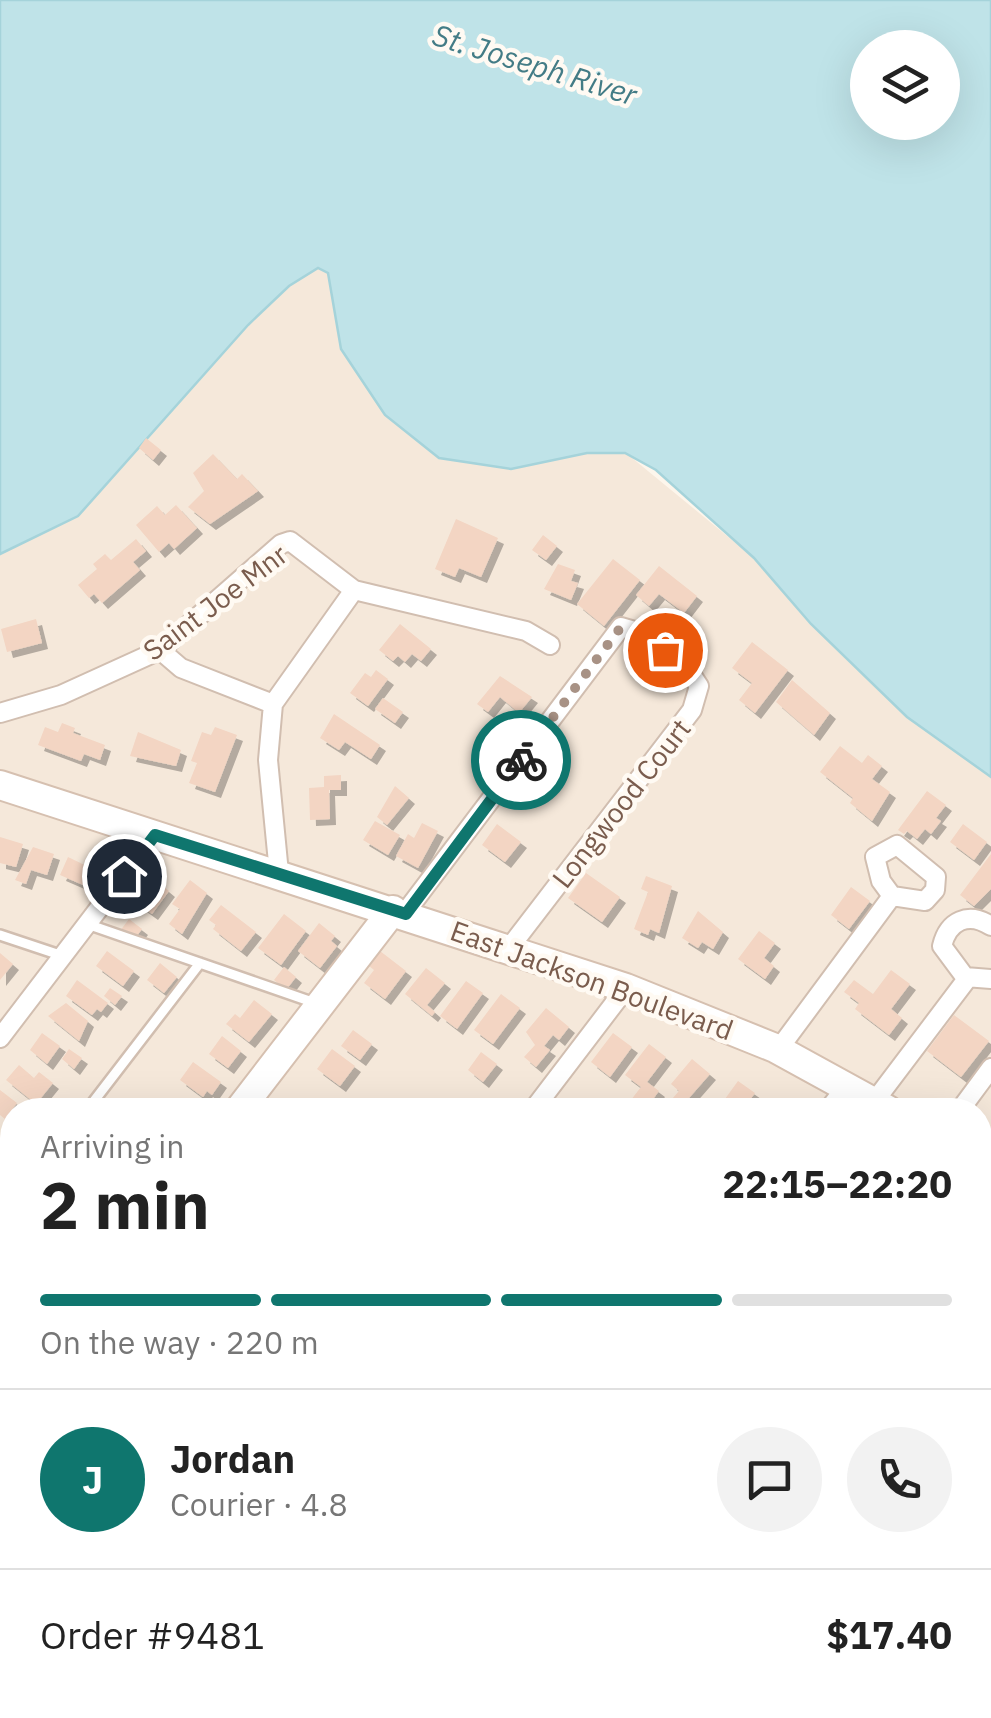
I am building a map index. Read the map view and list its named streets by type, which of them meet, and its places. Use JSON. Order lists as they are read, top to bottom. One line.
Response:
{"streets":{"main road":["East Jackson Boulevard"],"street":["Saint Joe Mnr","Longwood Court"]},"crossings":[["Longwood Court","East Jackson Boulevard"]],"water":["St. Joseph River"],"page":{"heading":["2 min","Arriving in","22:15–22:20"],"panel":["Jordan","Courier · 4.8","Order #9481","$17.40"],"bar":"On the way · 220 m","round":"J"}}
